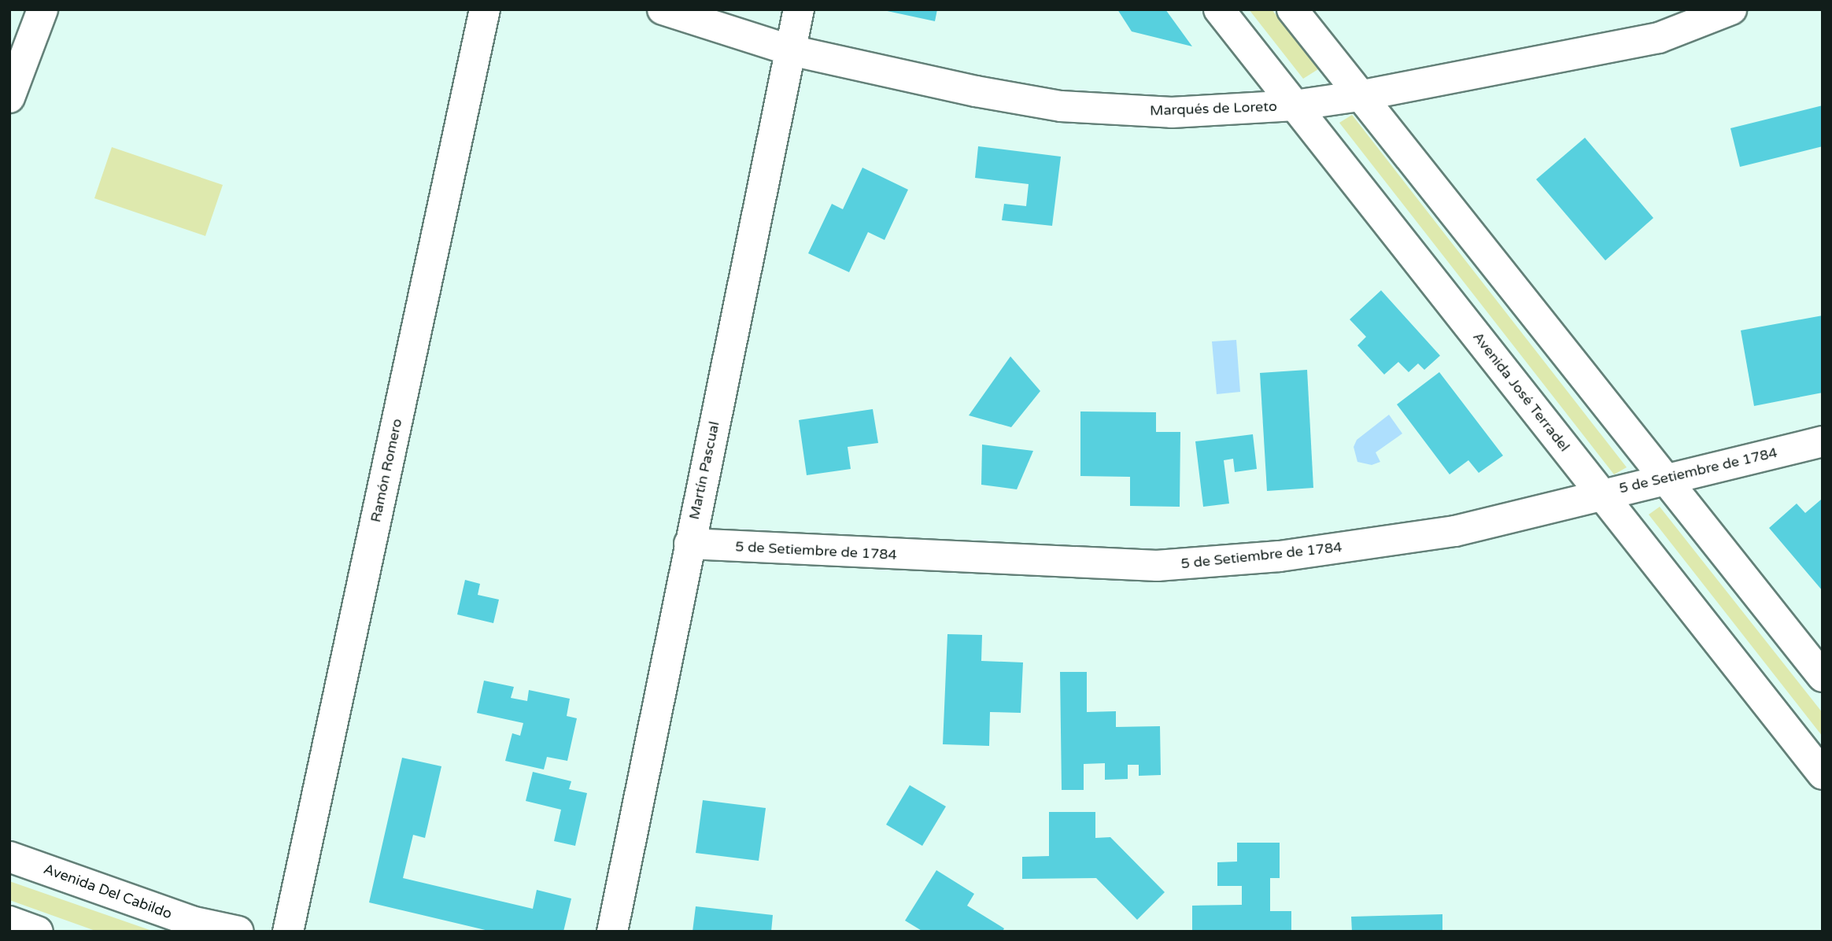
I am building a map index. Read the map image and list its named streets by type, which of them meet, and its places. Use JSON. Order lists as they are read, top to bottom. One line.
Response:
{"streets":{"street":["Marqués de Loreto","Avenida José Terradel","Ramón Romero","Martín Pascual","5 de Setiembre de 1784","Avenida Del Cabildo"]},"crossings":[["Marqués de Loreto","Avenida José Terradel"],["Marqués de Loreto","Martín Pascual"],["Avenida José Terradel","5 de Setiembre de 1784"],["Martín Pascual","5 de Setiembre de 1784"]]}
